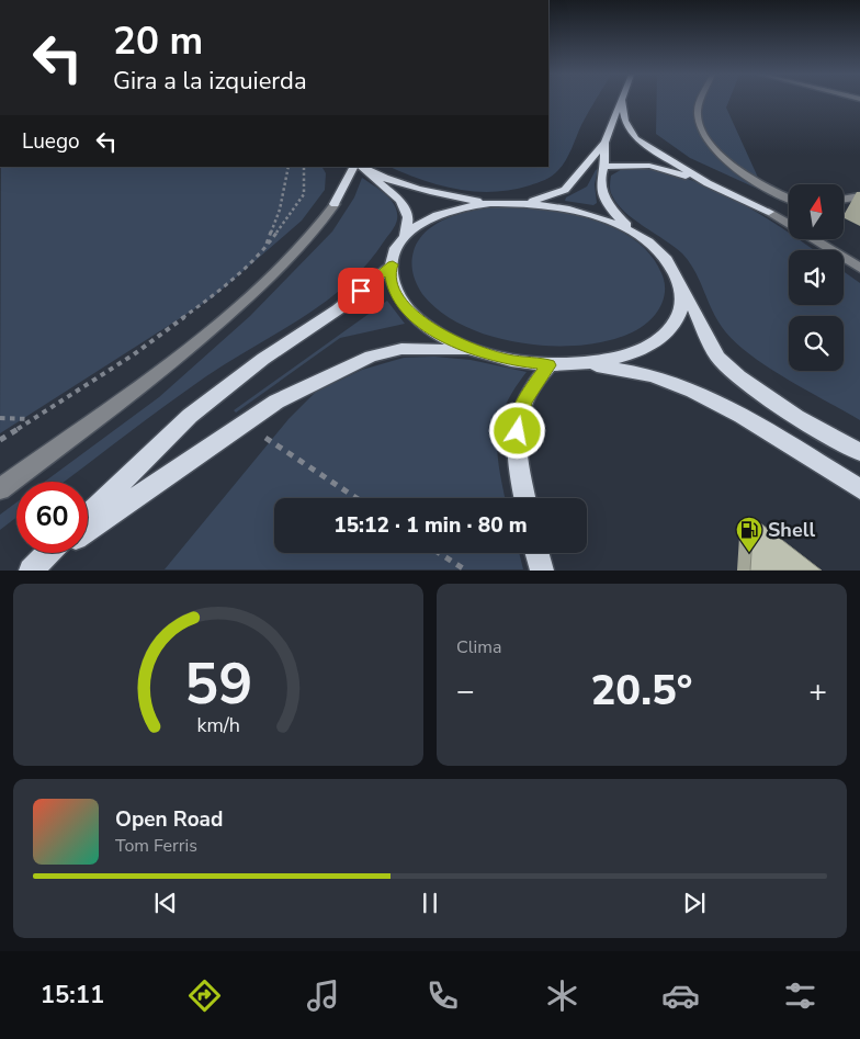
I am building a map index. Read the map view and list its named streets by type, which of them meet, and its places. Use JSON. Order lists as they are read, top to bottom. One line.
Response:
{"places":{"fuel station":["Shell"]},"north":"top","page":{"turn":["20 m","Gira a la izquierda"],"then":"Luego","limit":"60","trip":"15:12 · 1 min · 80 m","tile":"Clima","heat":["−","20.5°","+"],"song":["Open Road","Tom Ferris"],"tabs":"15:11","gauge":["59","km/h"]}}
